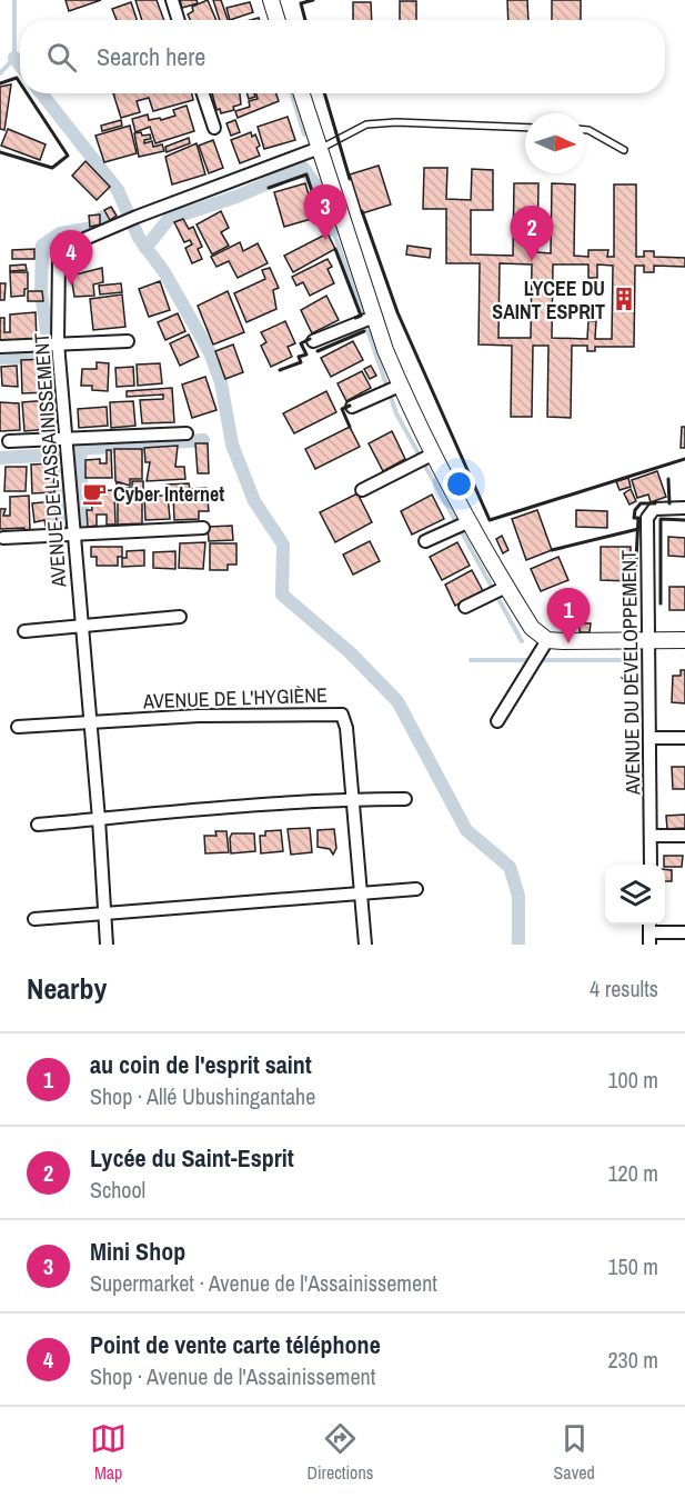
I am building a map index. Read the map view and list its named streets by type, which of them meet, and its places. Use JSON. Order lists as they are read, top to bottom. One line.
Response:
{"streets":{"street":["AVENUE DE L'ASSAINISSEMENT","AVENUE DU DÉVELOPPEMENT","AVENUE DE L'HYGIÈNE"]},"crossings":[["AVENUE DE L'ASSAINISSEMENT","AVENUE DE L'HYGIÈNE"]],"places":{"building":["LYCEE DU SAINT ESPRIT"],"cafe":["Cyber Internet"]},"north":"right","page":{"search":"Search here","pins":["3","2","4","1"],"heading":["Nearby","4 results"],"list":[{"mark":"1","name":"au coin de l'esprit saint","note":"Shop · Allé Ubushingantahe","value":"100 m"},{"mark":"2","name":"Lycée du Saint-Esprit","note":"School","value":"120 m"},{"mark":"3","name":"Mini Shop","note":"Supermarket · Avenue de l'Assainissement","value":"150 m"},{"mark":"4","name":"Point de vente carte téléphone","note":"Shop · Avenue de l'Assainissement","value":"230 m"}],"nav":["Map","Directions","Saved"]}}
